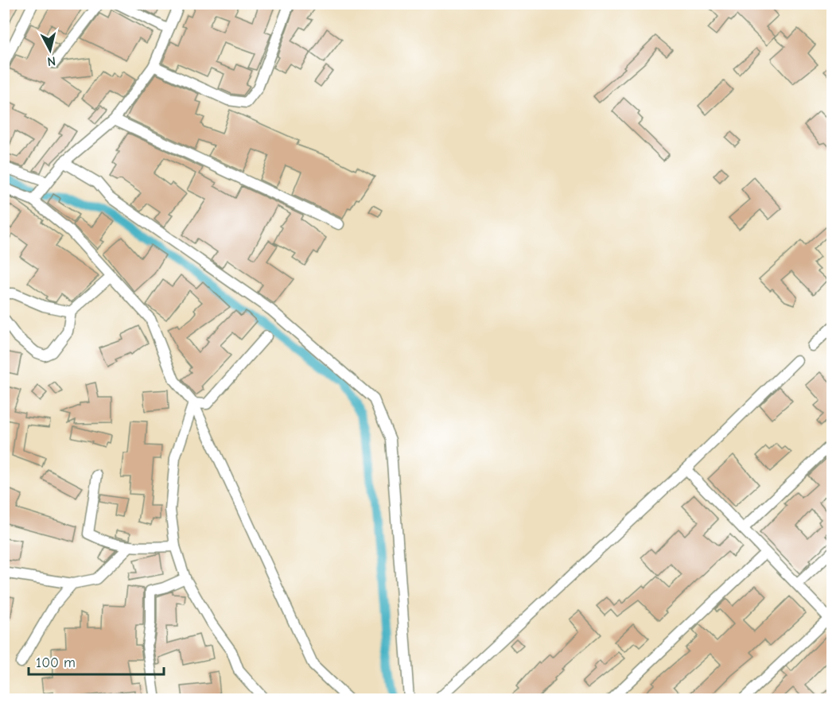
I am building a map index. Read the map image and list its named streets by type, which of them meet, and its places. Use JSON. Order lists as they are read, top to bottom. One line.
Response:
{"scale_bar":"100 m","north":"bottom"}
